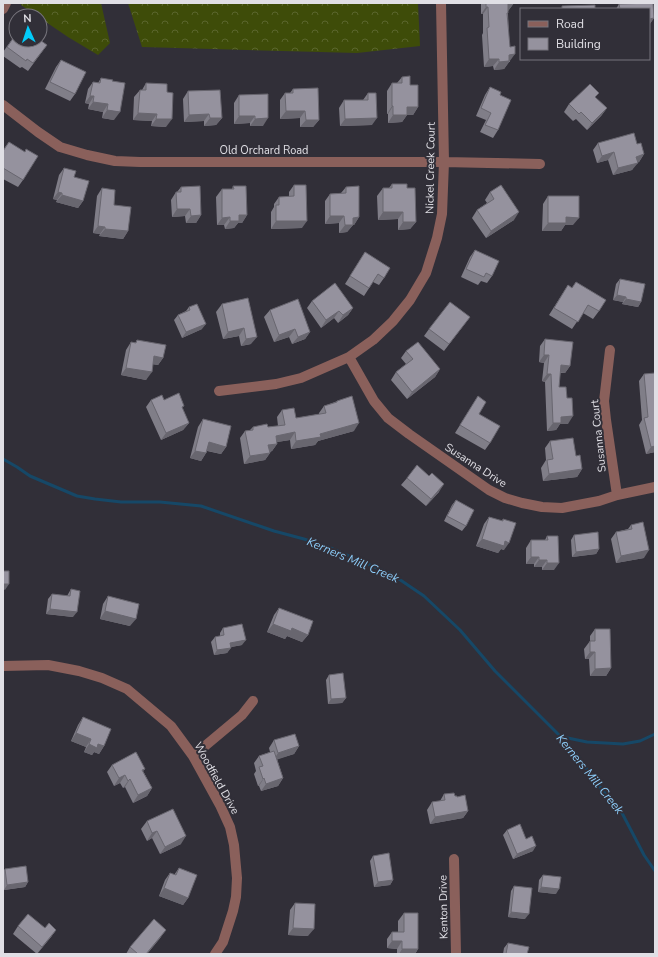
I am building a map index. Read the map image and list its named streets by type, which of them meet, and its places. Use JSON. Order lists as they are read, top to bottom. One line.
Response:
{"streets":{"street":["Old Orchard Road","Nickel Creek Court","Susanna Court","Susanna Drive","Woodfield Drive","Kenton Drive"]},"crossings":[["Old Orchard Road","Nickel Creek Court"],["Nickel Creek Court","Susanna Drive"],["Susanna Court","Susanna Drive"]],"water":["Kerners Mill Creek"],"legend":["Road","Building"],"north":"top"}
